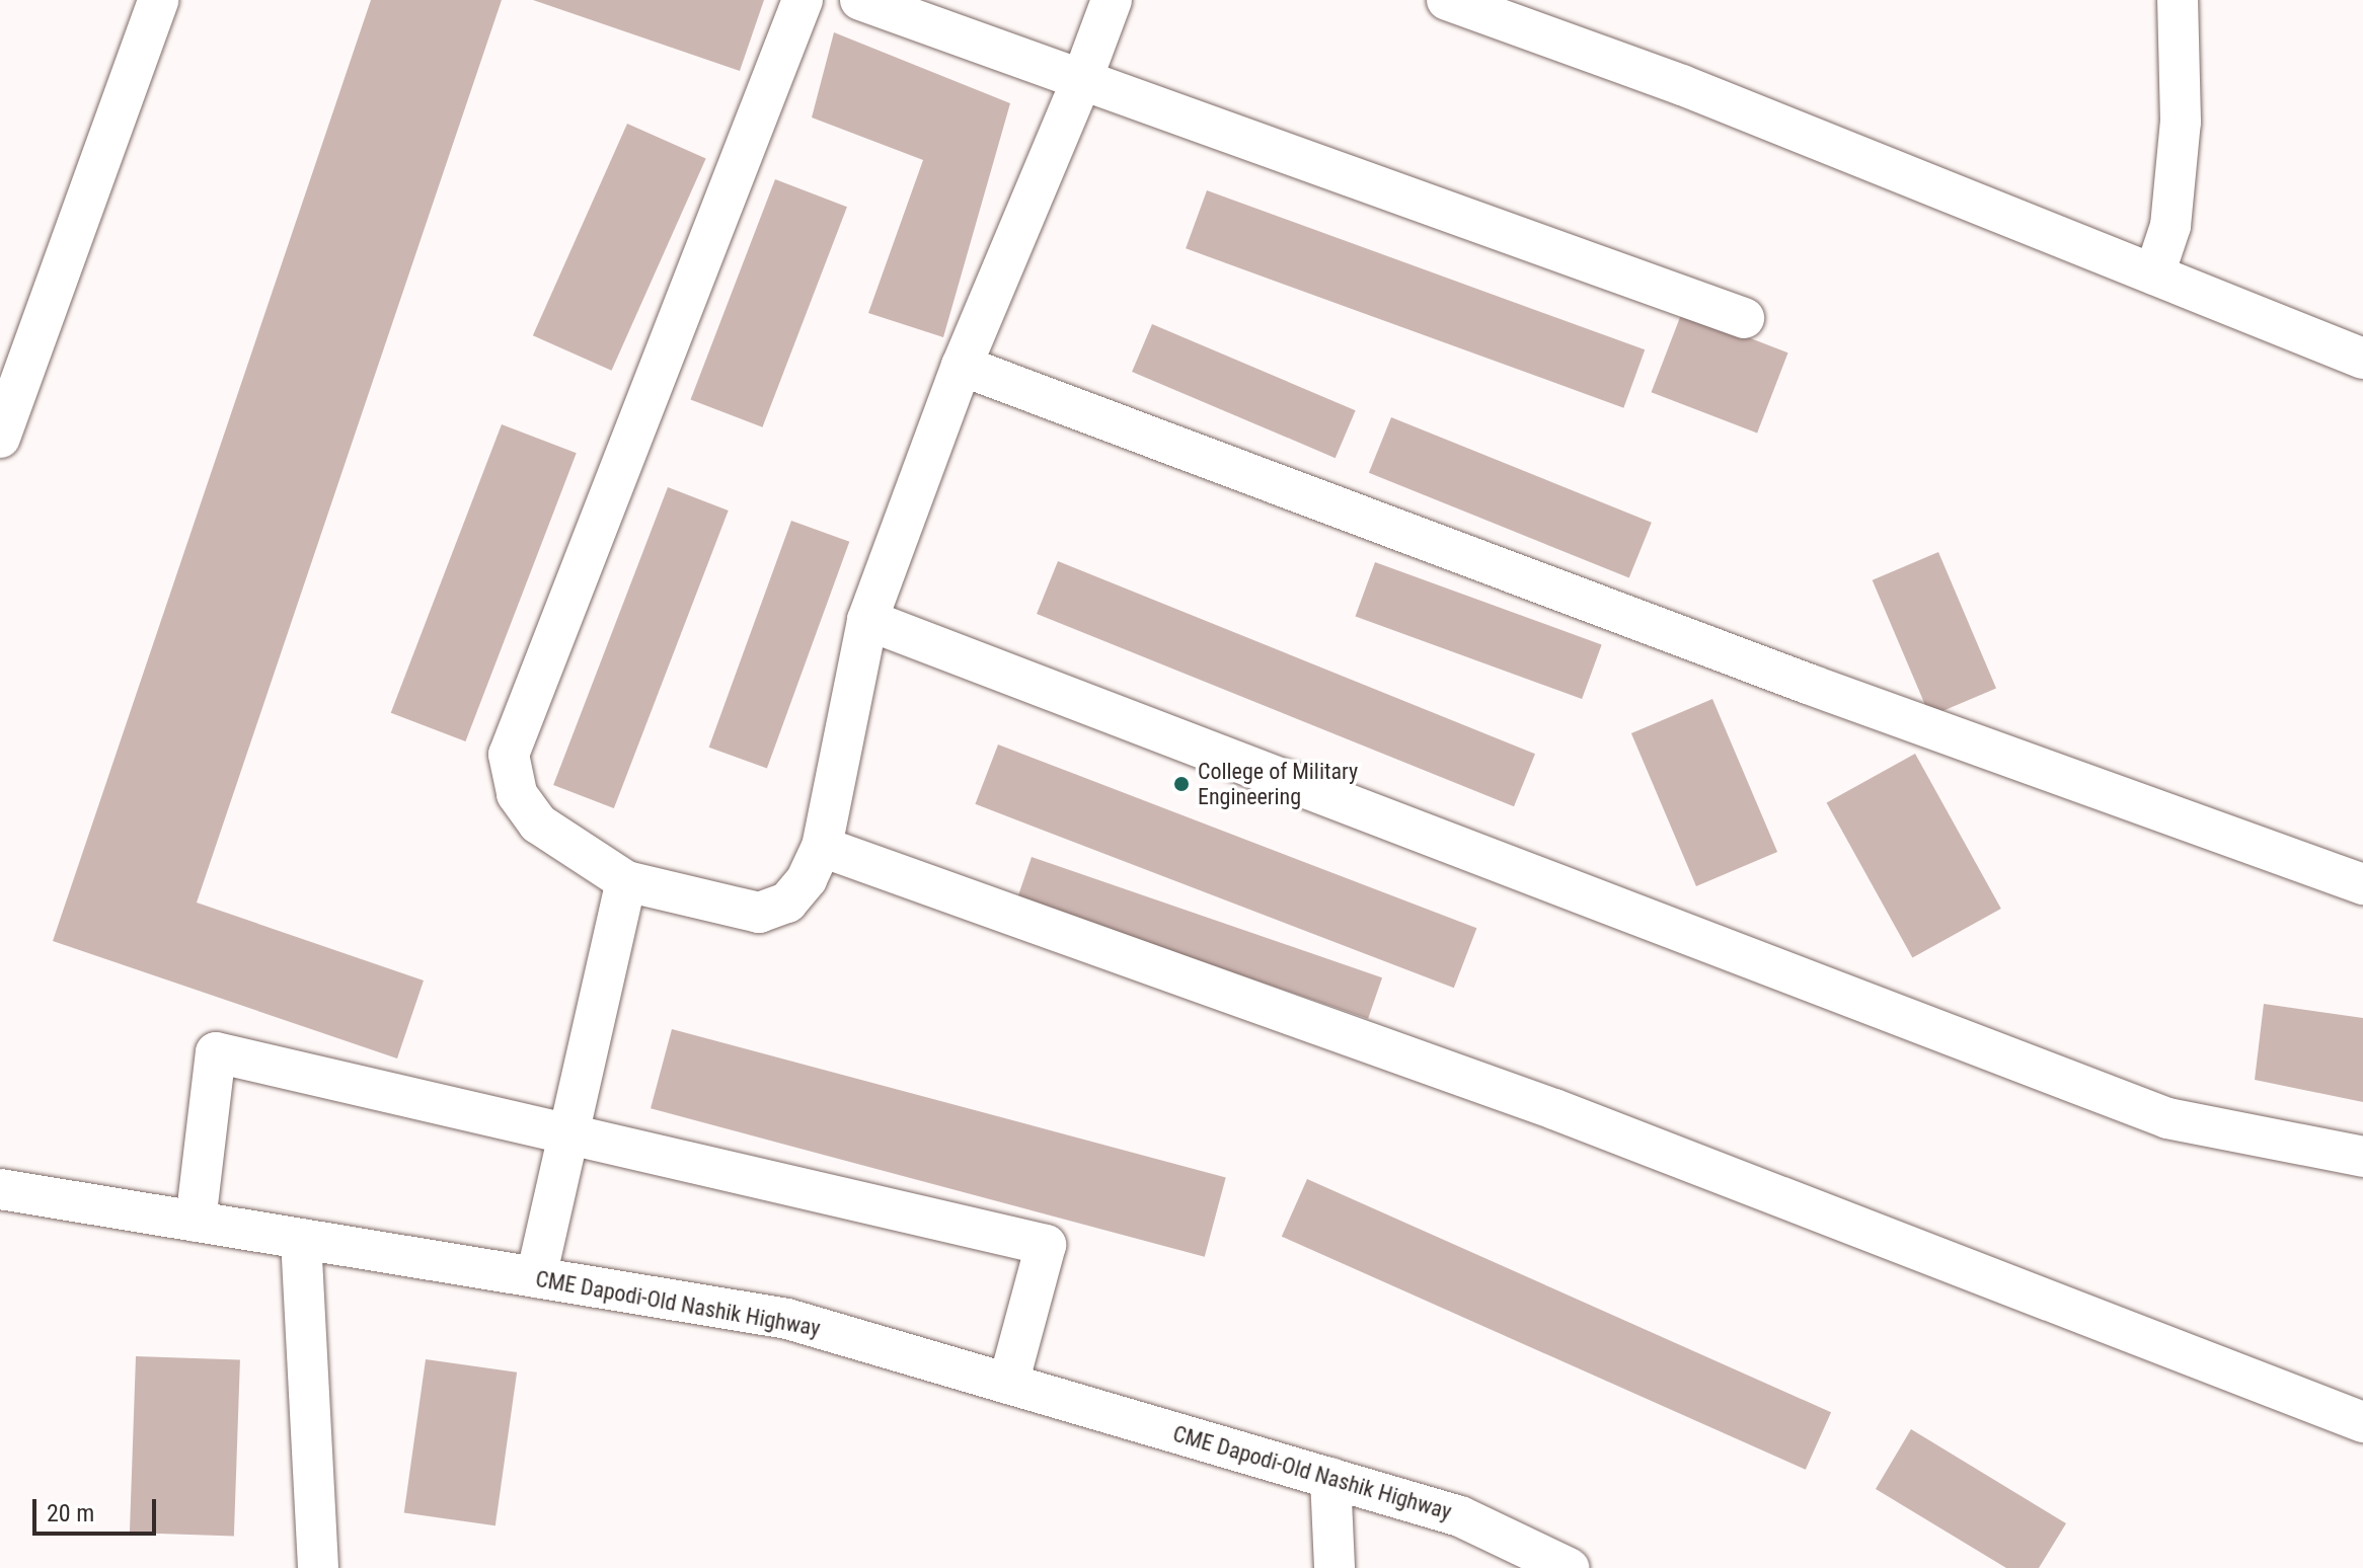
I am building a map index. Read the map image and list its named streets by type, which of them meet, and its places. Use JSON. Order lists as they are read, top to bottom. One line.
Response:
{"streets":{"lane":["CME Dapodi-Old Nashik Highway"]},"places":["College of Military Engineering"],"scale_bar":"20 m"}
